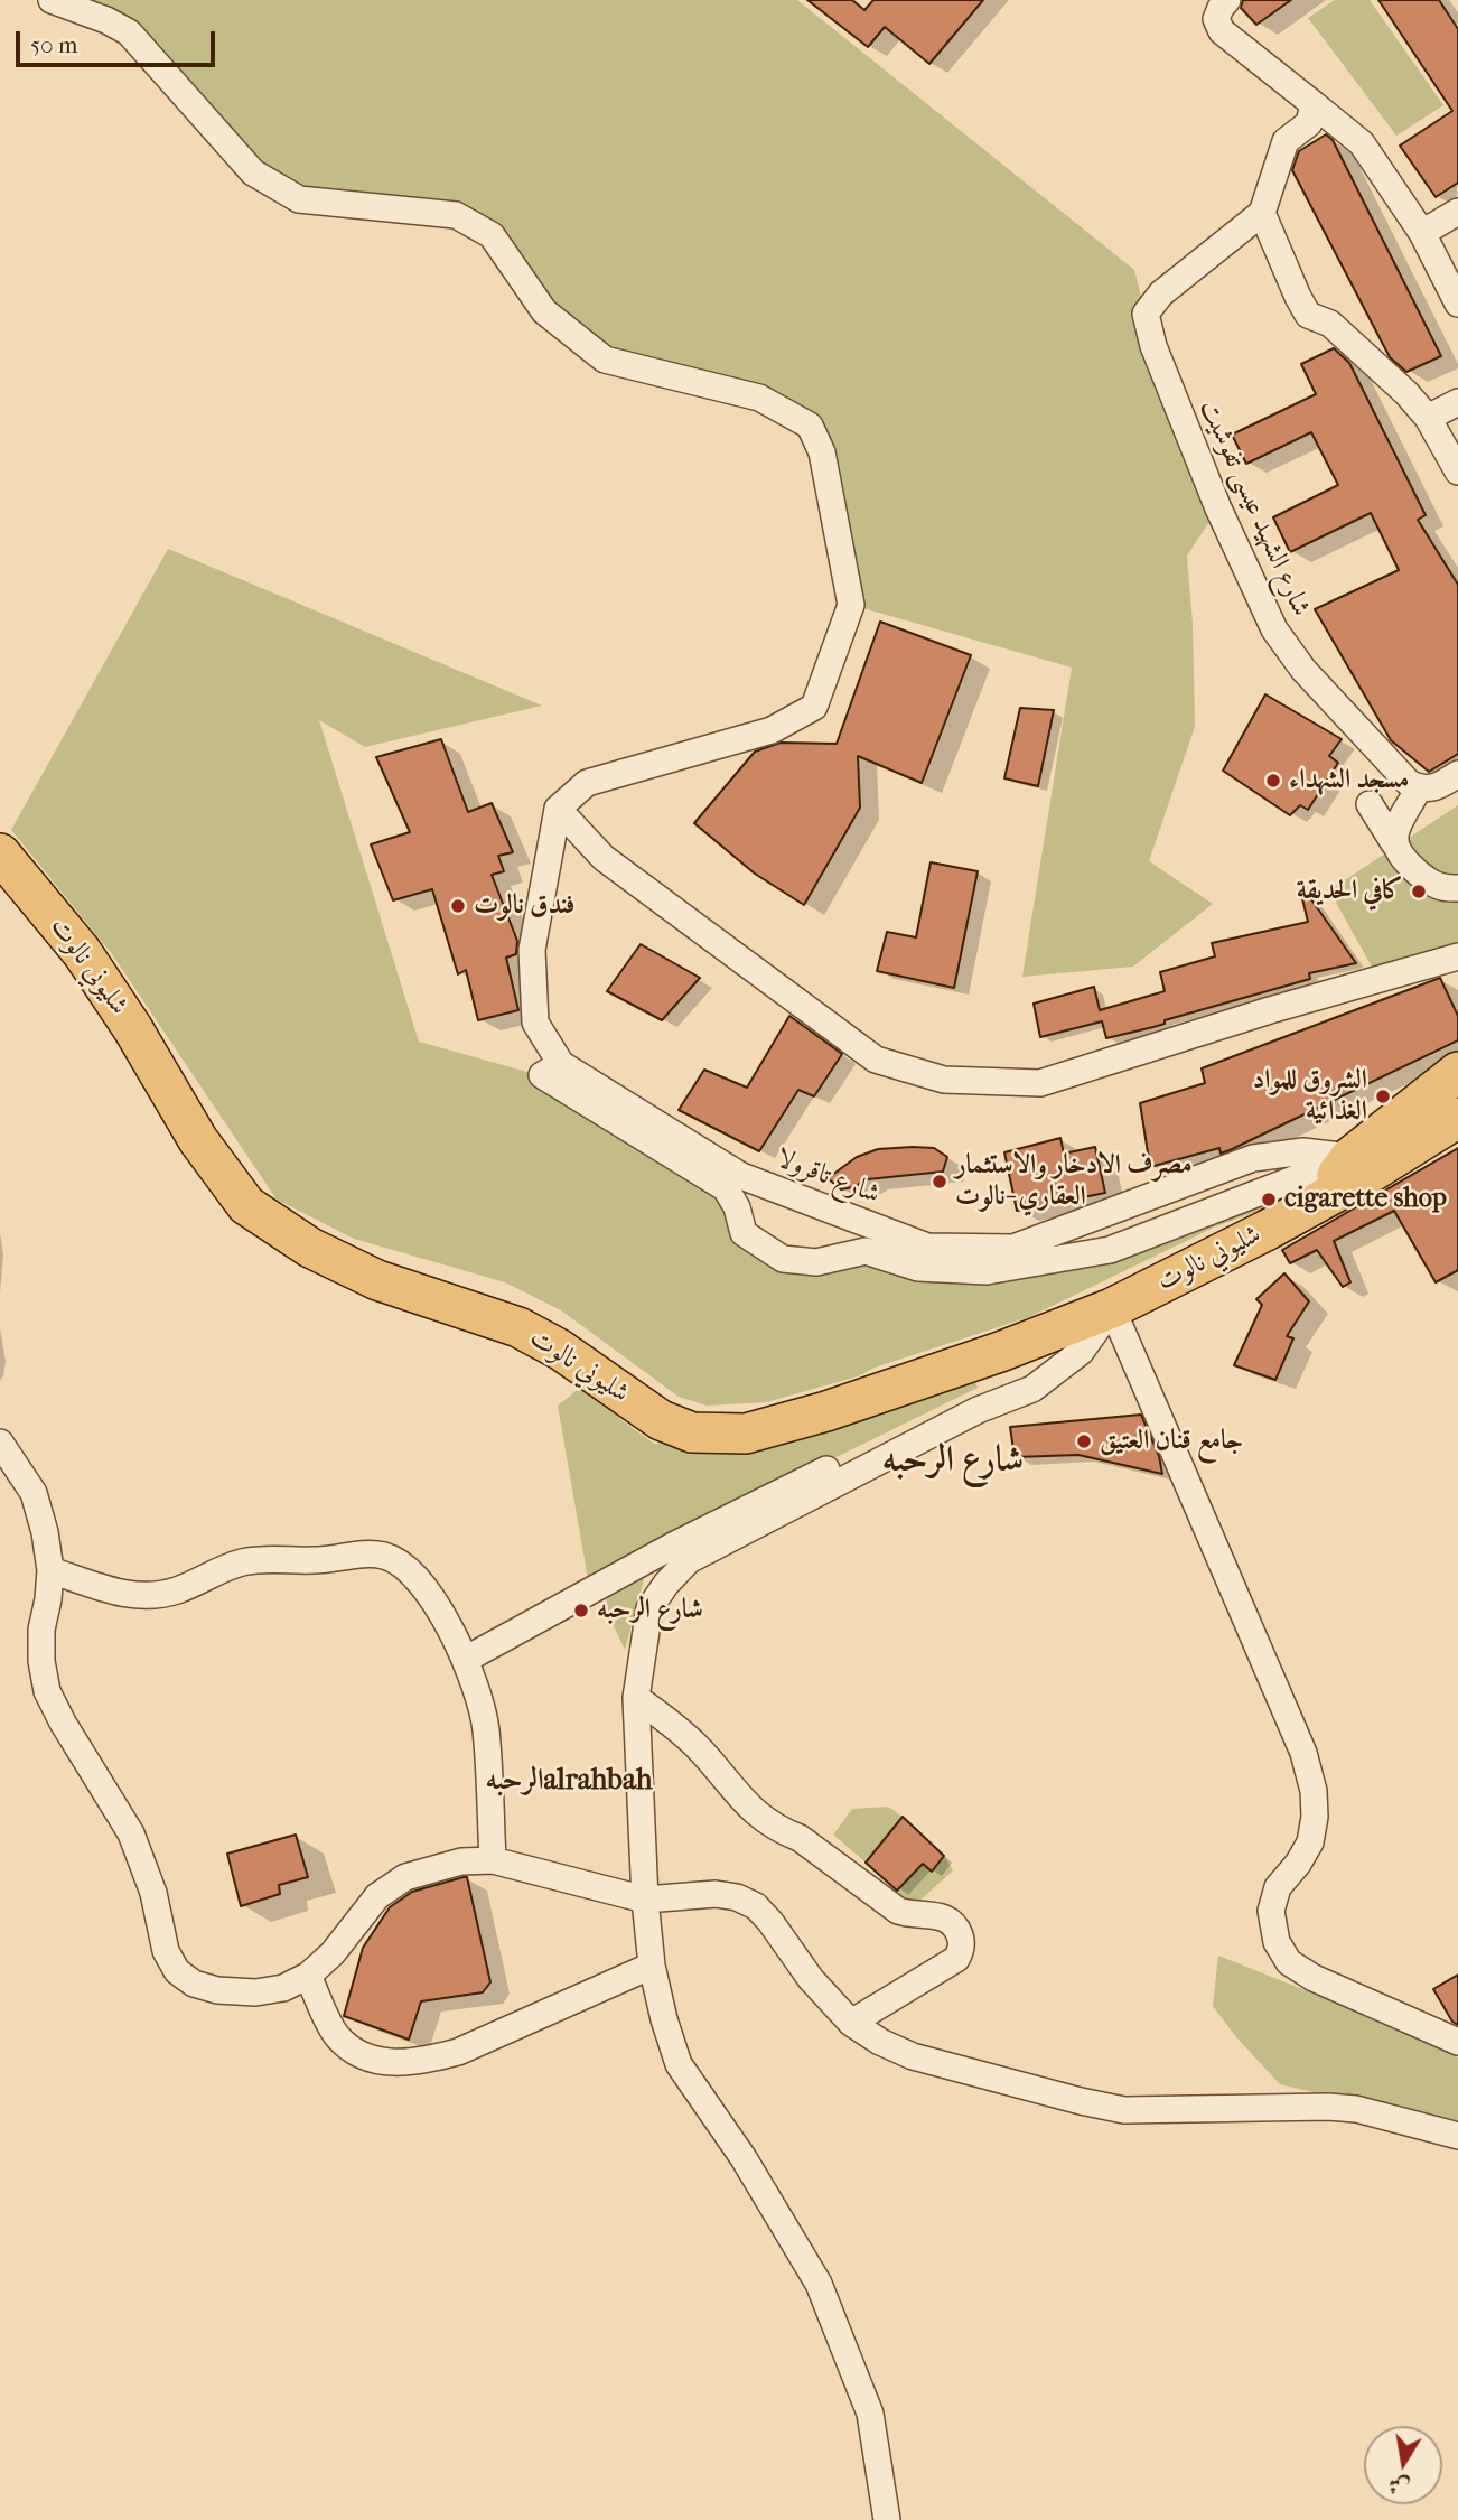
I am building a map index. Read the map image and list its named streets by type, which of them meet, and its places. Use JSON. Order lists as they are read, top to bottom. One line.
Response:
{"streets":{"highway":["شليوني نالوت"],"street":["شارع الشهيد عيسى تفوشيت","شارع تاقرولا"]},"districts":["شارع الرحبه","الرحبهalrahbah"],"places":["مسجد الشهداء","كافي الحديقة","فندق نالوت","الشروق للمواد الغذائية","مصرف الادخار والاستثمار العقاري -نالوت","cigarette shop","جامع قنان العتيق","شارع الرحبه"],"scale_bar":"50 m","north":"bottom"}
